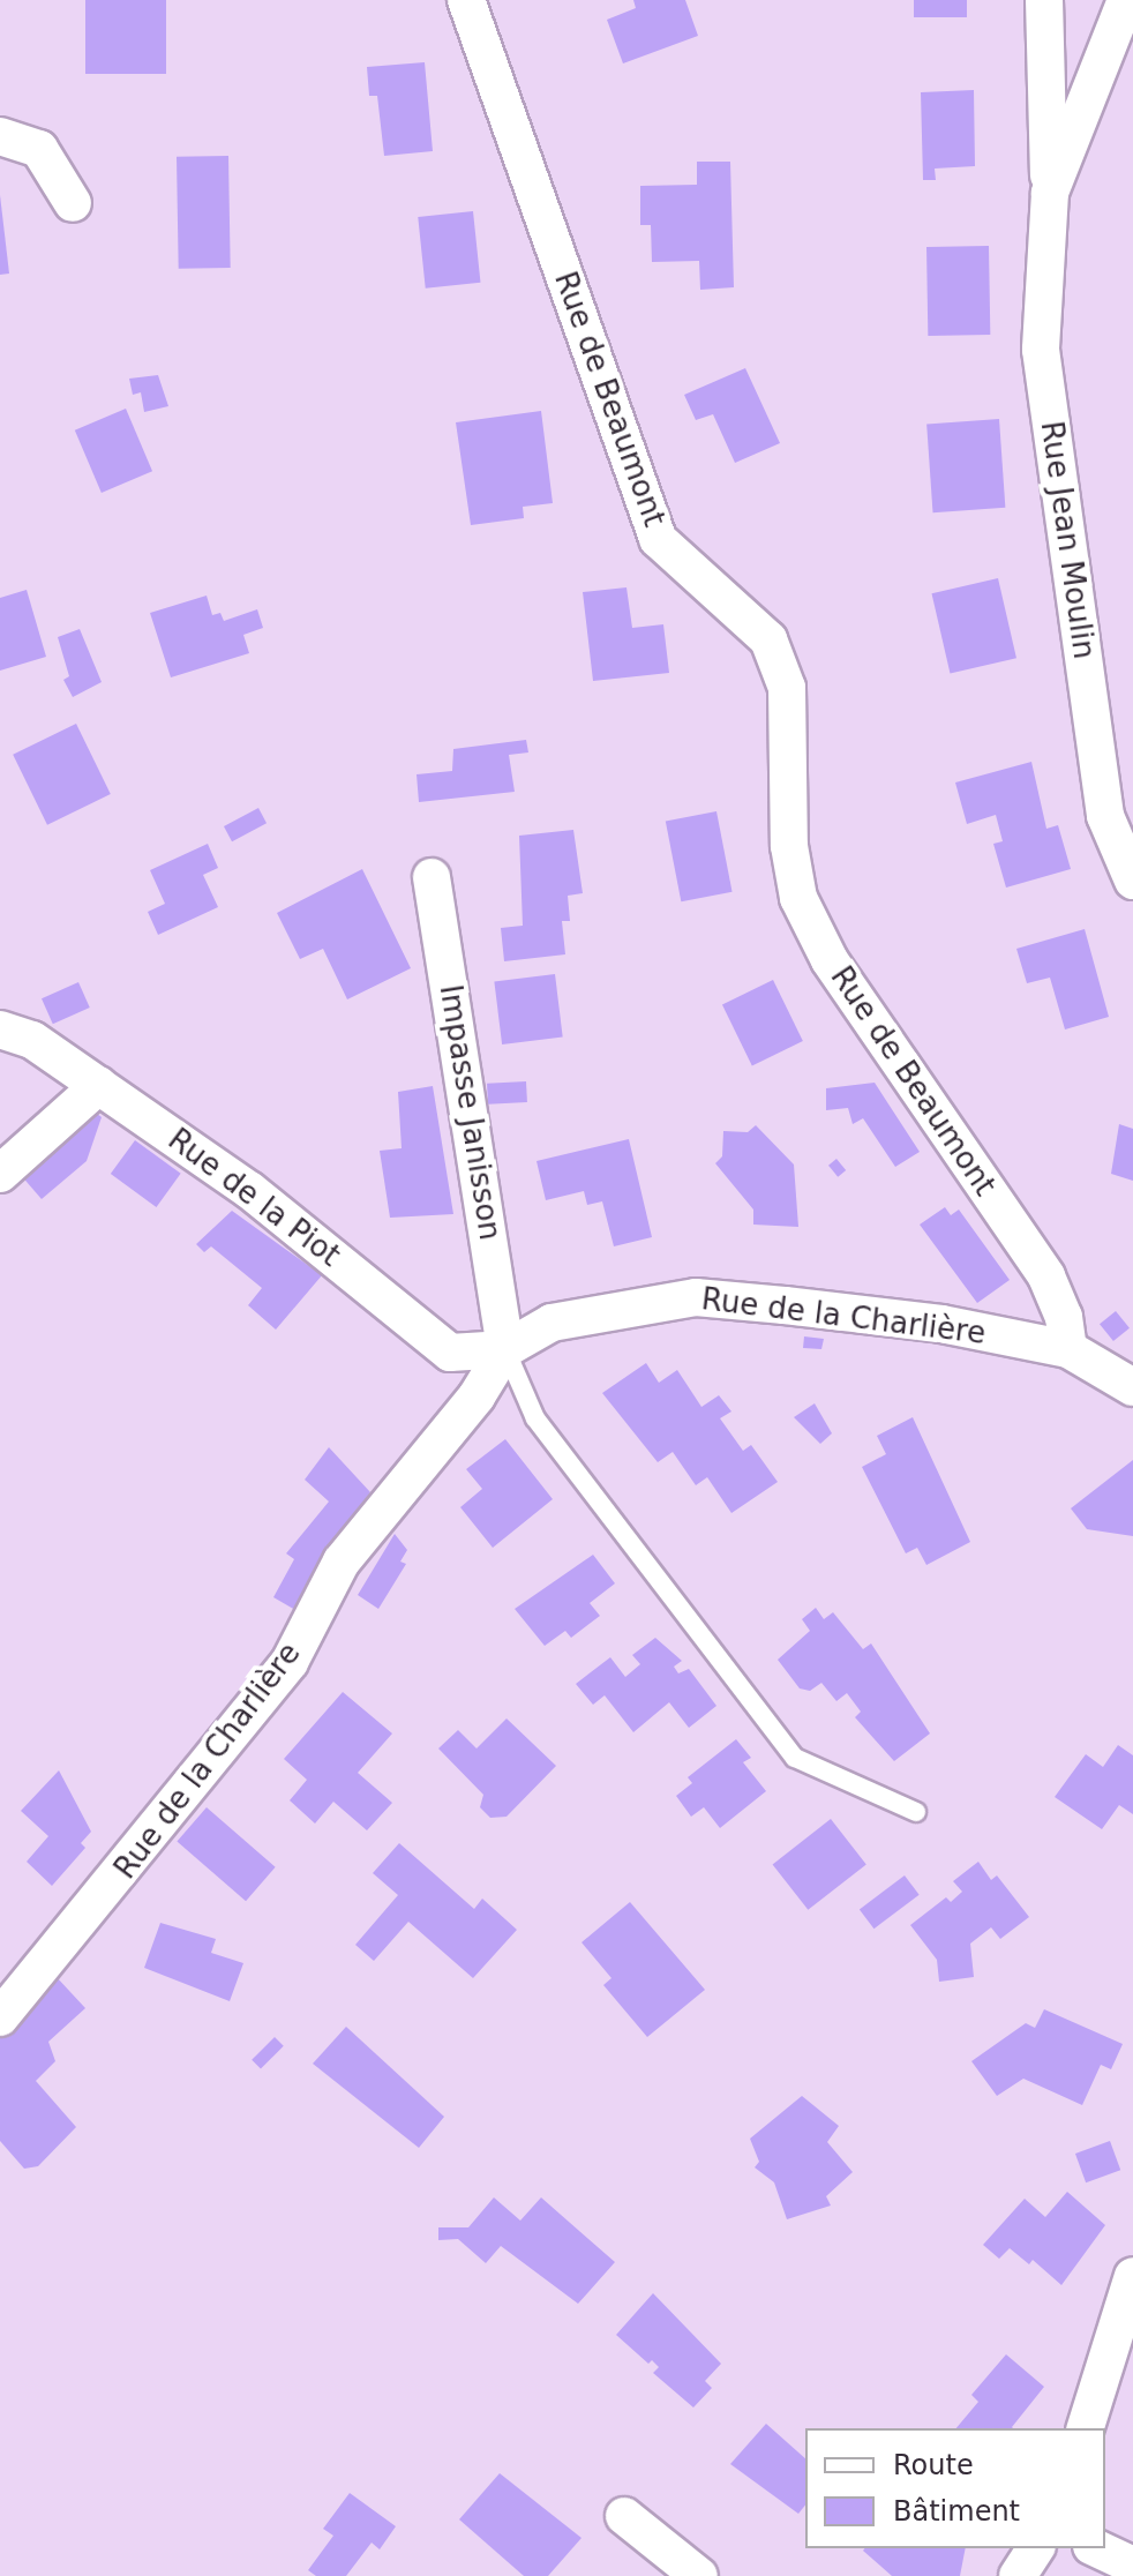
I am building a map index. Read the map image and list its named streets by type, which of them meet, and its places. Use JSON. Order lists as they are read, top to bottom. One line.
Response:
{"streets":{"street":["Rue de Beaumont","Rue Jean Moulin","Impasse Janisson","Rue de la Piot","Rue de la Charlière"]},"crossings":[["Rue de Beaumont","Rue de la Charlière"],["Impasse Janisson","Rue de la Piot"],["Impasse Janisson","Rue de la Charlière"],["Rue de la Piot","Rue de la Charlière"]],"legend":["Route","Bâtiment"]}
